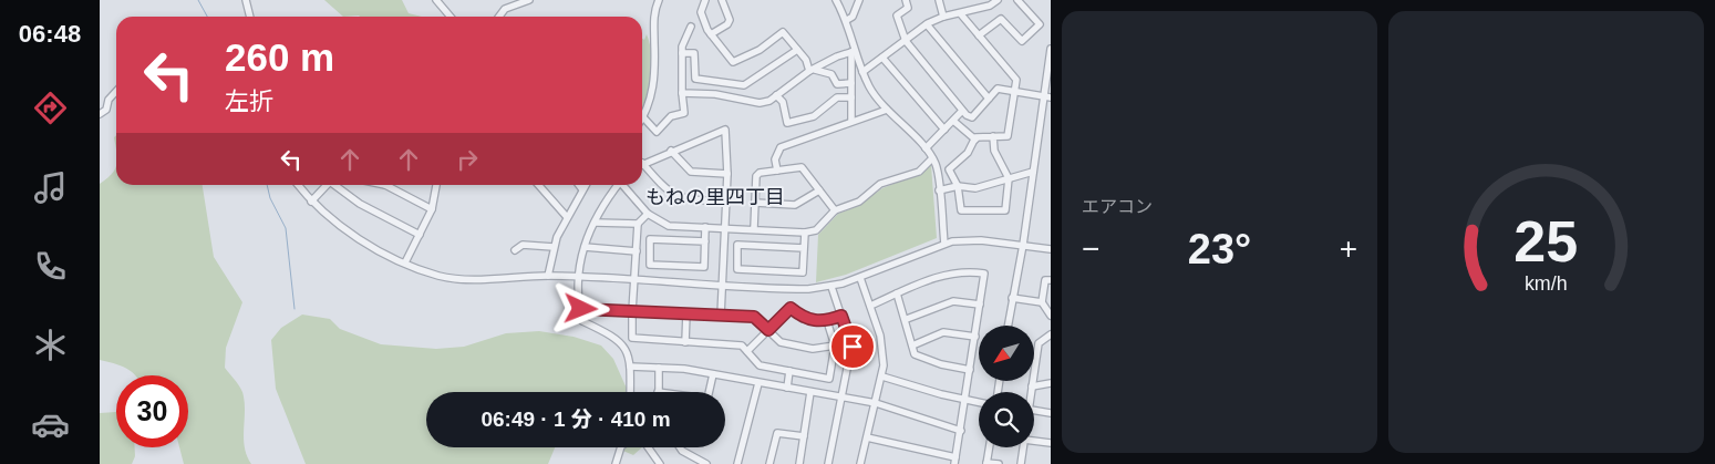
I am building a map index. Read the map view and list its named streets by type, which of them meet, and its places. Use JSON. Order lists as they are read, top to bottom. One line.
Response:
{"districts":["もねの里四丁目"],"north":"bottom left","page":{"tabs":"06:48","tile":"エアコン","turn":["260 m","左折"],"heat":["−","23°","+"],"limit":"30","trip":"06:49 · 1 分 · 410 m","gauge":["25","km/h"]}}
